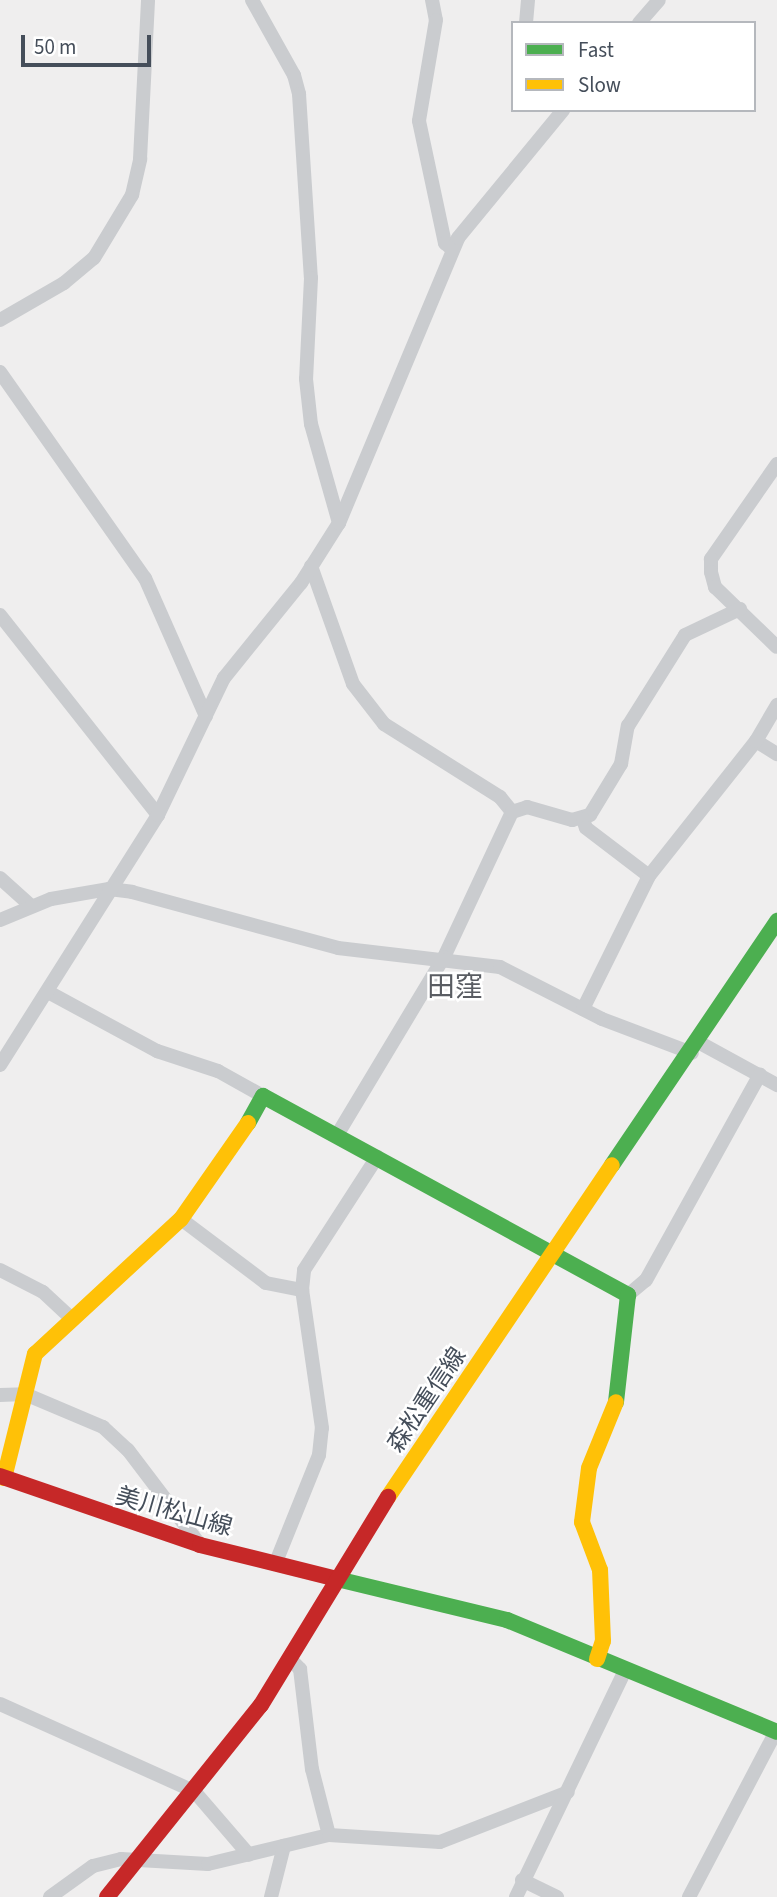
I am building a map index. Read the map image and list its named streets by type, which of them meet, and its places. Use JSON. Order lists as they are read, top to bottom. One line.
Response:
{"streets":{"street":["森松重信線","美川松山線"]},"crossings":[["森松重信線","美川松山線"]],"districts":["田窪"],"legend":["Fast","Slow"],"scale_bar":"50 m"}
